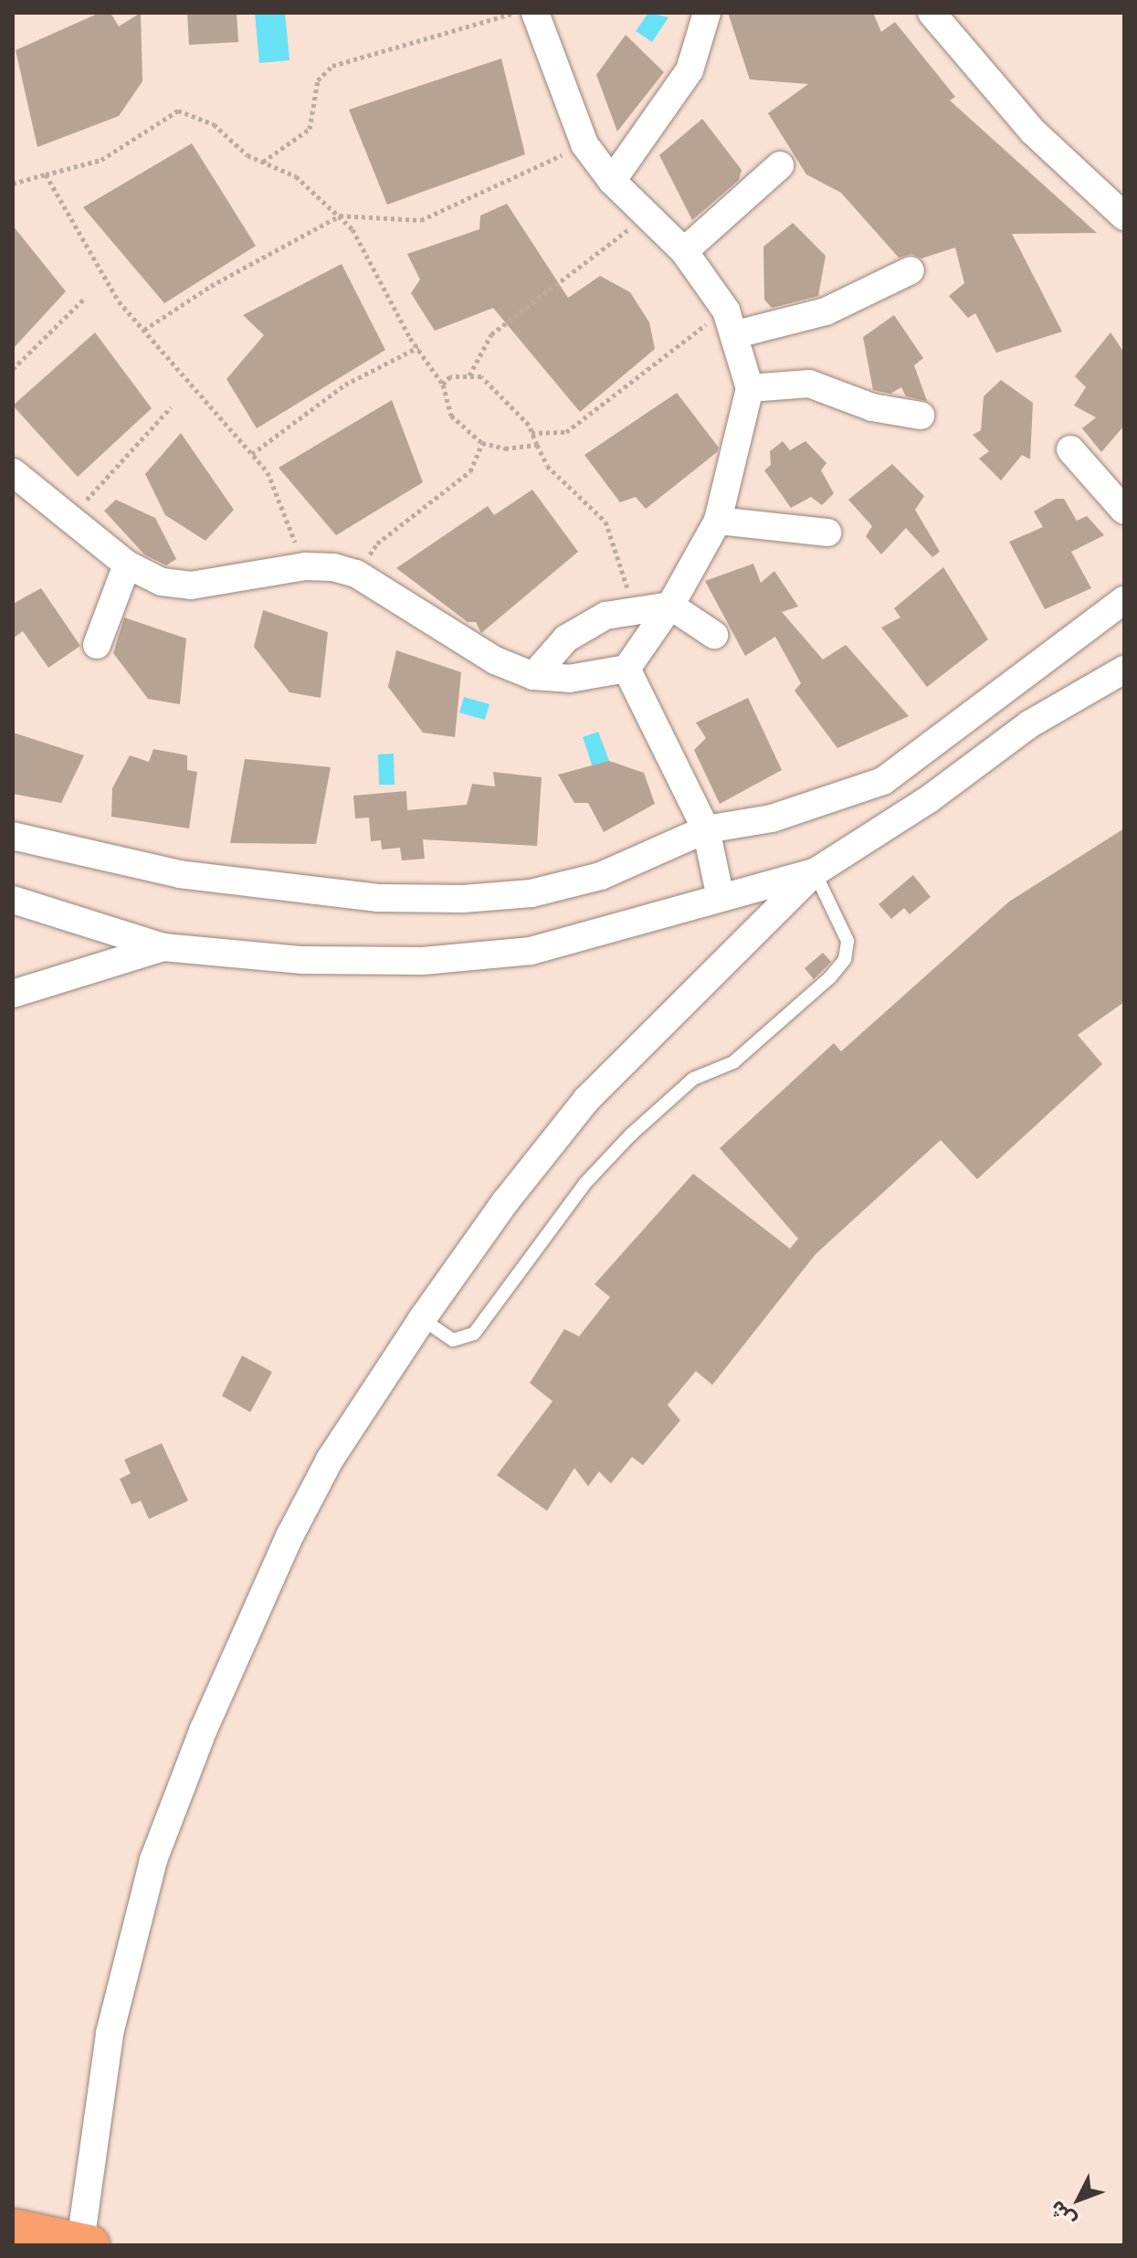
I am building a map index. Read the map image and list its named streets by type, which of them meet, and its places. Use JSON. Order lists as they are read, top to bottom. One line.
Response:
{"north":"bottom left"}
